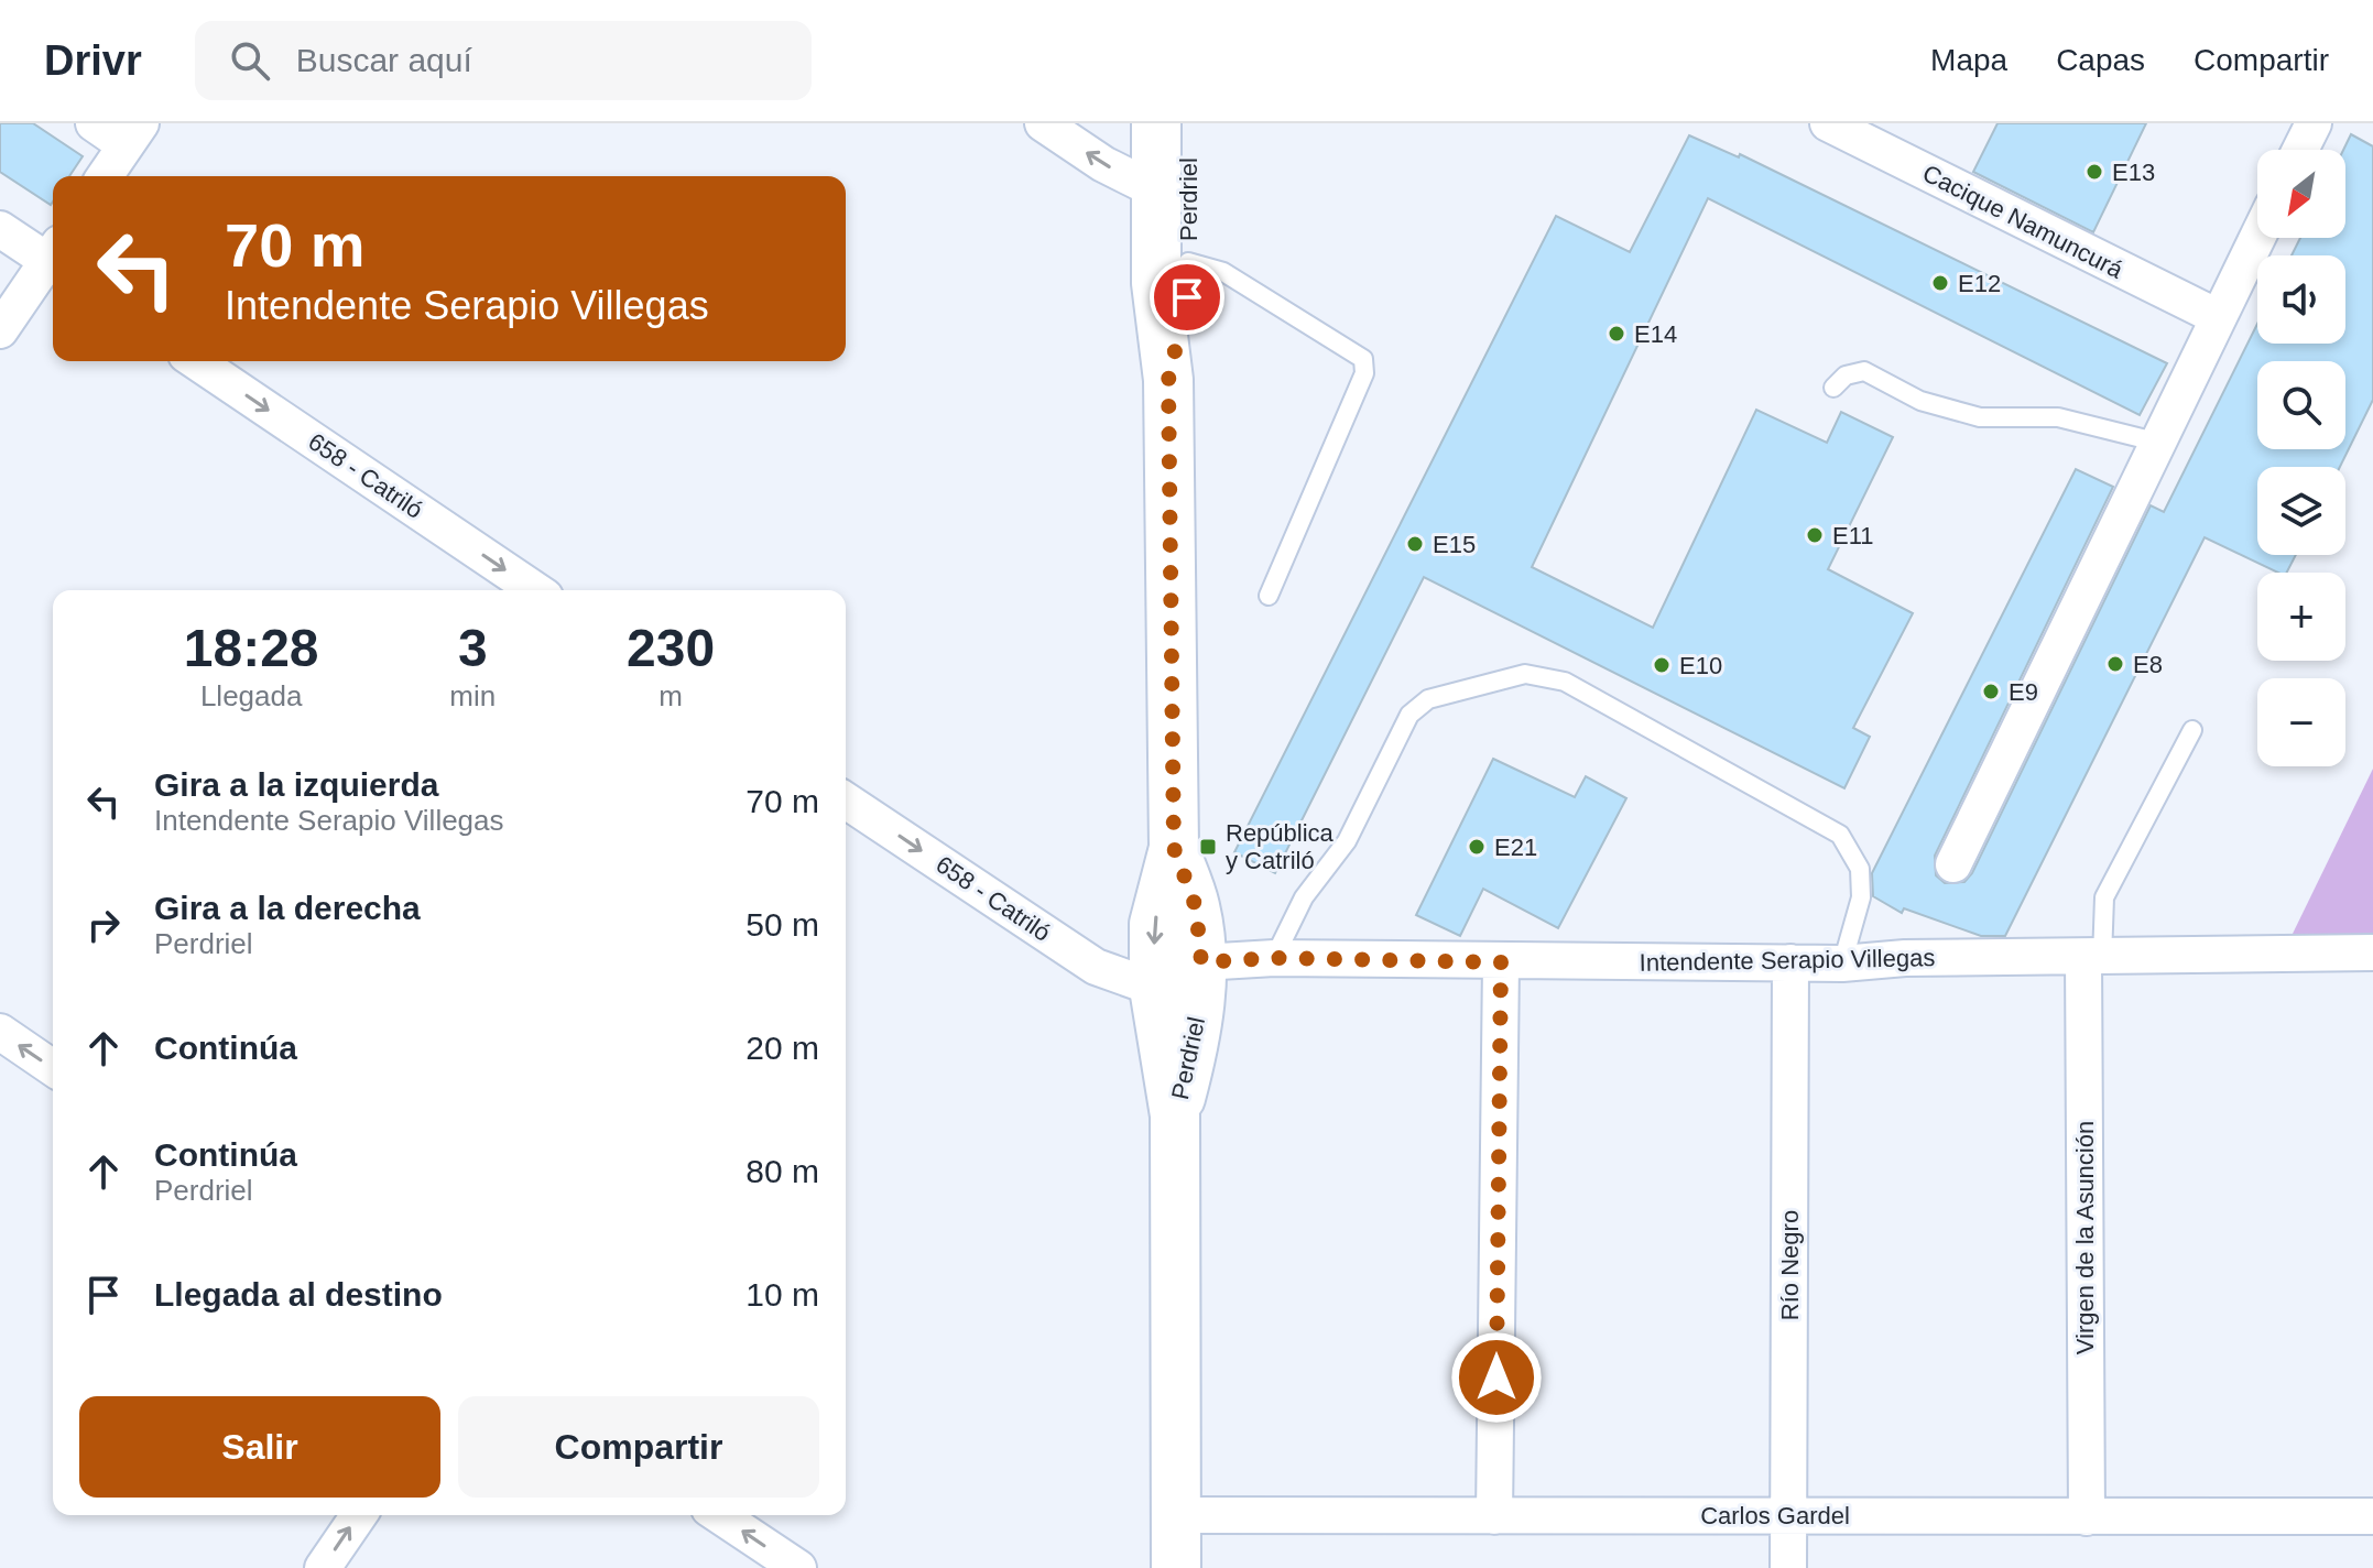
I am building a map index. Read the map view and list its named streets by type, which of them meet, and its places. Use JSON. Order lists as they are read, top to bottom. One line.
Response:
{"streets":{"main road":["Perdriel"],"street":["Cacique Namuncurá","658 - Catriló","Intendente Serapio Villegas","Virgen de la Asunción","Río Negro","Carlos Gardel"]},"crossings":[["Perdriel","Intendente Serapio Villegas"],["Intendente Serapio Villegas","Virgen de la Asunción"],["Intendente Serapio Villegas","Río Negro"],["Virgen de la Asunción","Carlos Gardel"],["Río Negro","Carlos Gardel"]],"one_way":["658 - Catriló"],"places":{"other":["E13","E12","E14","E11","E15","E8","E10","E9","E21"],"transit":["República y Catriló"]},"north":"bottom left","page":{"header":"Drivr","search":"Buscar aquí","nav":["Mapa","Capas","Compartir"],"map_buttons":["+","−"],"turn":["70 m","Intendente Serapio Villegas"],"eta":["18:28","Llegada","3","min","230","m"],"list":[{"name":"Gira a la izquierda","note":"Intendente Serapio Villegas","value":"70 m"},{"name":"Gira a la derecha","note":"Perdriel","value":"50 m"},{"name":"Continúa","value":"20 m"},{"name":"Continúa","note":"Perdriel","value":"80 m"},{"name":"Llegada al destino","value":"10 m"}],"buttons":["Salir","Compartir"]}}
